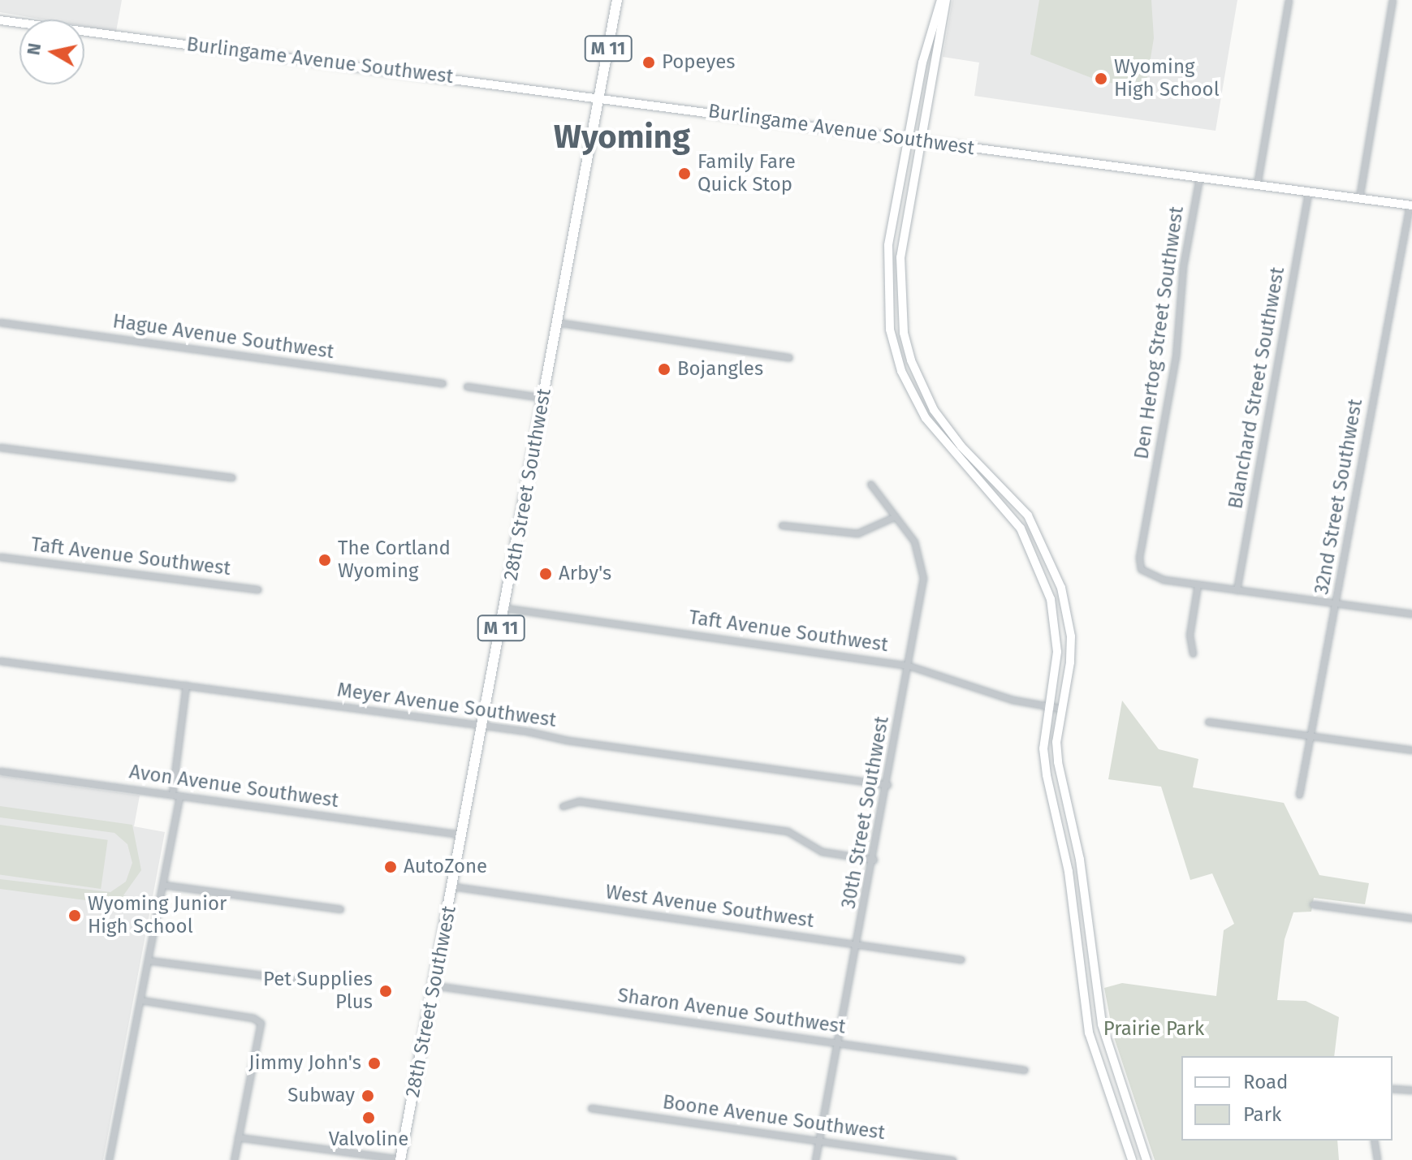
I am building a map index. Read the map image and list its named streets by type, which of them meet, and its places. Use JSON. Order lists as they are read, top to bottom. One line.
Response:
{"streets":{"main road":["M 11","28th Street Southwest"],"street":["Burlingame Avenue Southwest","Den Hertog Street Southwest","Hague Avenue Southwest","Blanchard Street Southwest","32nd Street Southwest","Taft Avenue Southwest","Meyer Avenue Southwest","Avon Avenue Southwest","30th Street Southwest","West Avenue Southwest","Sharon Avenue Southwest","Boone Avenue Southwest"]},"crossings":[["Burlingame Avenue Southwest","Den Hertog Street Southwest"],["Burlingame Avenue Southwest","Blanchard Street Southwest"],["Burlingame Avenue Southwest","28th Street Southwest"],["Burlingame Avenue Southwest","32nd Street Southwest"],["28th Street Southwest","Taft Avenue Southwest"],["28th Street Southwest","Meyer Avenue Southwest"],["28th Street Southwest","Avon Avenue Southwest"],["28th Street Southwest","West Avenue Southwest"],["28th Street Southwest","Sharon Avenue Southwest"],["Taft Avenue Southwest","30th Street Southwest"],["Meyer Avenue Southwest","30th Street Southwest"],["30th Street Southwest","West Avenue Southwest"],["30th Street Southwest","Sharon Avenue Southwest"],["30th Street Southwest","Boone Avenue Southwest"]],"districts":["Wyoming"],"parks":["Prairie Park"],"places":["Popeyes","Wyoming High School","Family Fare Quick Stop","Bojangles","The Cortland Wyoming","Arby's","AutoZone","Wyoming Junior High School","Pet Supplies Plus","Jimmy John's","Subway","Valvoline"],"legend":["Road","Park"],"north":"left"}
